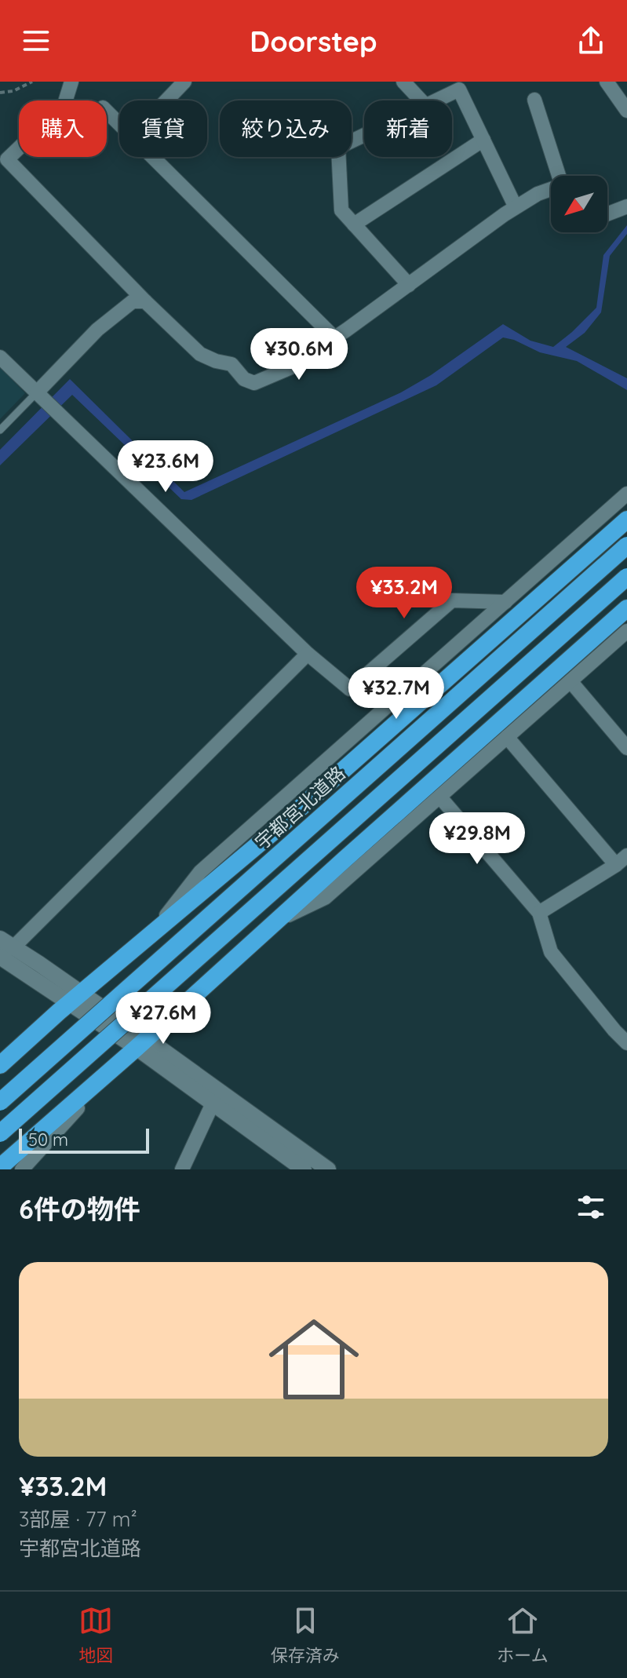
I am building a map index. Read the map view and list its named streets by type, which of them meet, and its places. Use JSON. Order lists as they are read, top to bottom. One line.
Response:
{"streets":{"highway":["宇都宮北道路"]},"scale_bar":"50 m","north":"bottom left","page":{"header":"Doorstep","chip":["購入","賃貸","絞り込み","新着"],"price":["¥30.6M","¥23.6M","¥33.2M","¥32.7M","¥29.8M","¥27.6M"],"scale":"50 m","heading":"6件の物件","list":[{"name":"¥33.2M","note":"3部屋 · 77 m² · 宇都宮北道路"}],"tabs":["地図","保存済み","ホーム"]}}
